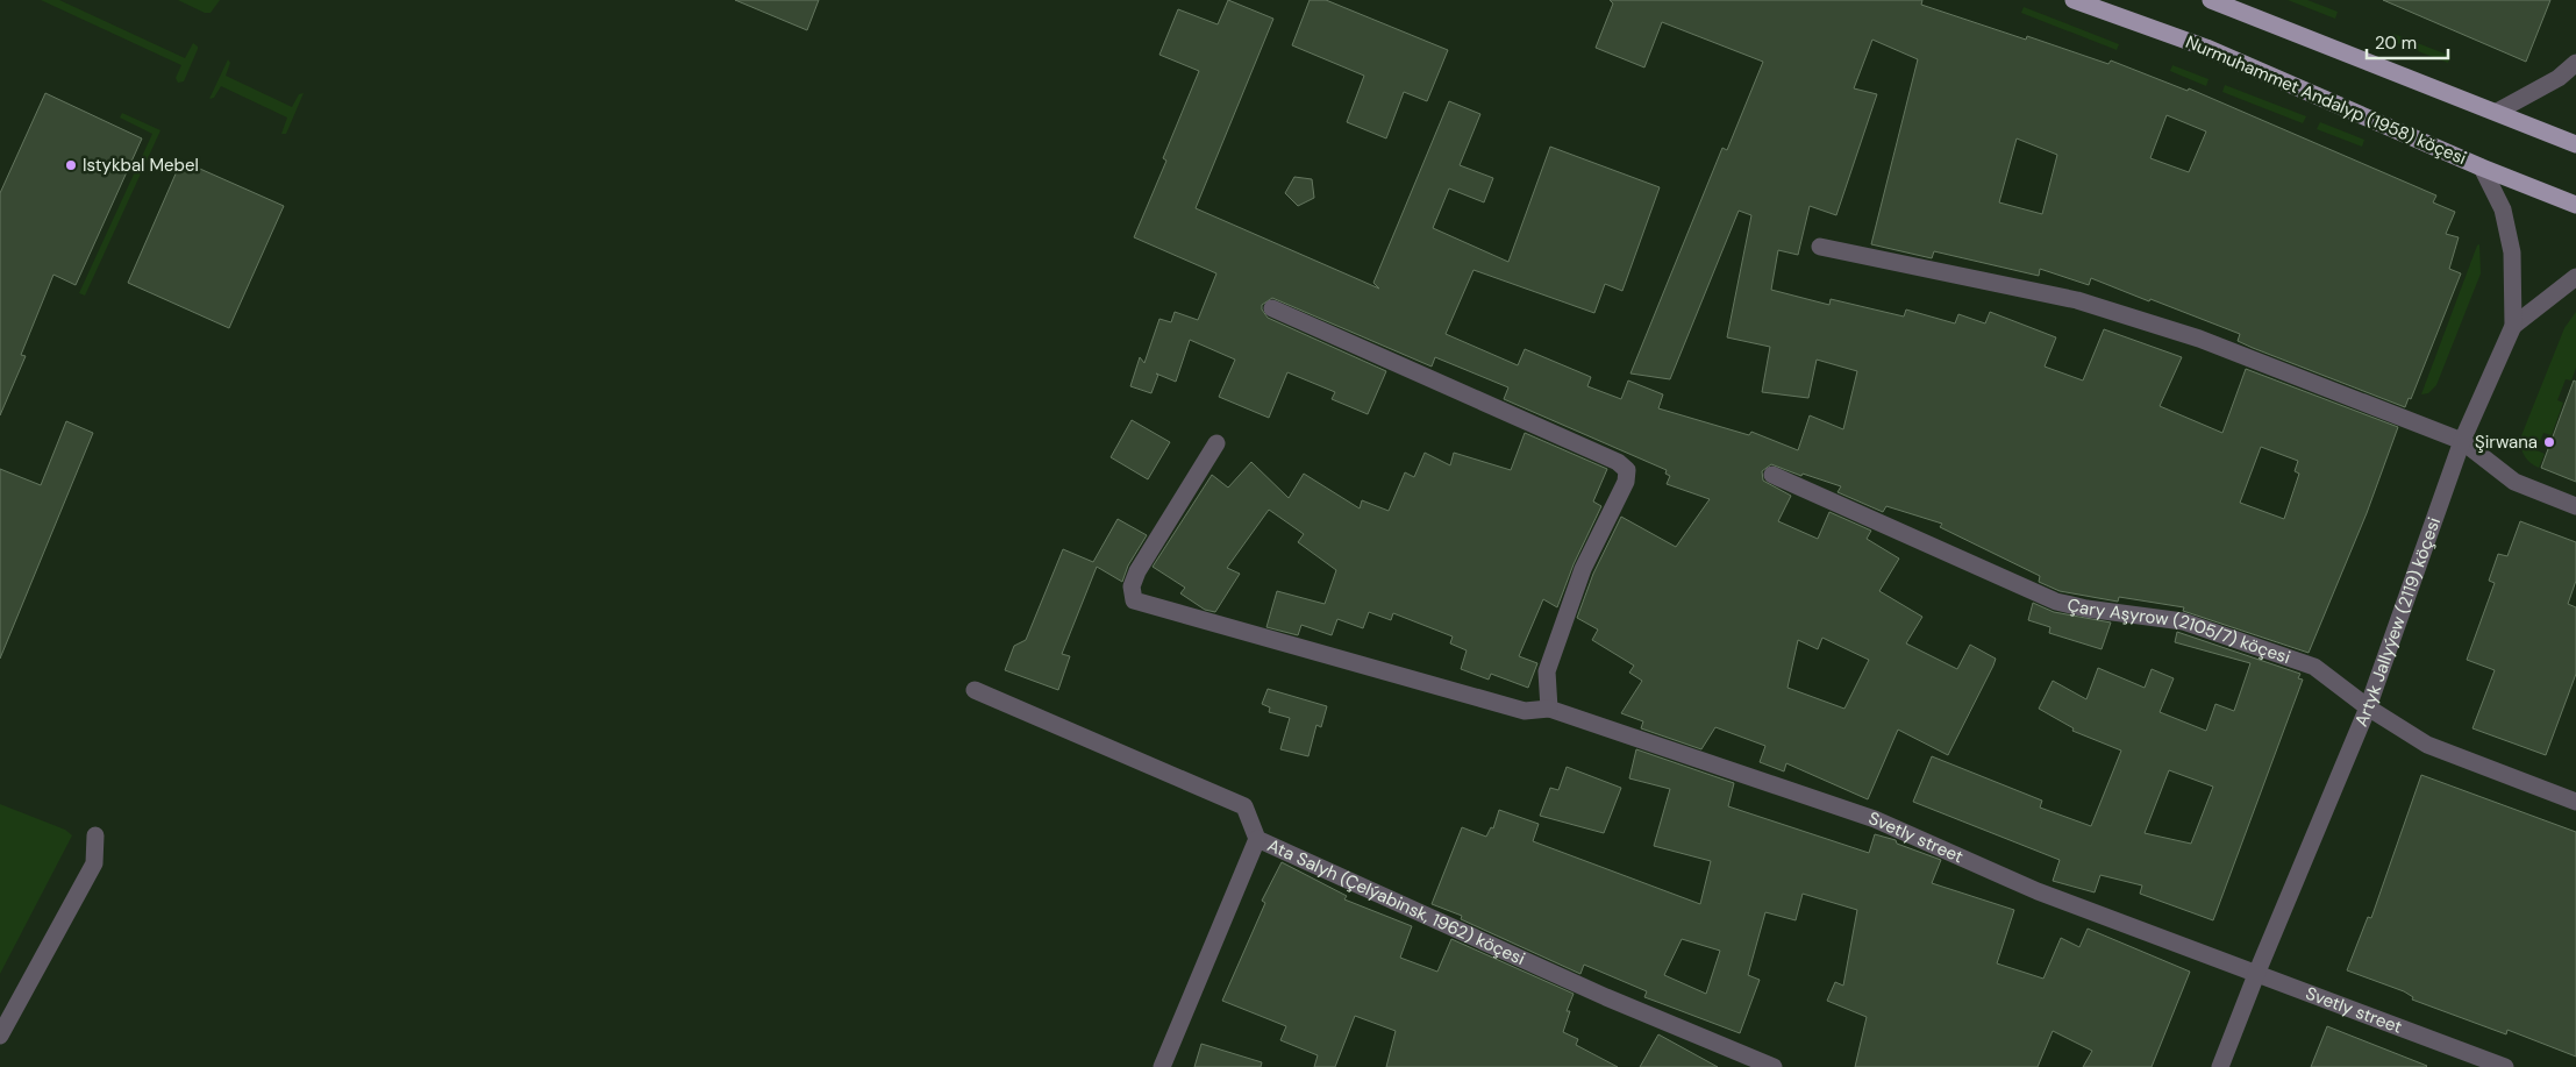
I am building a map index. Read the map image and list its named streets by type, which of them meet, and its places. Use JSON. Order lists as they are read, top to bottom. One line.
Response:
{"streets":{"main road":["Nurmuhammet Andalyp (1958) köçesi"],"street":["Artyk Jallyýew (2119) köçesi","Çary Aşyrow (2105/7) köçesi","Svetly street","Ata Salyh (Çelýabinsk, 1962) köçesi"]},"crossings":[["Nurmuhammet Andalyp (1958) köçesi","Artyk Jallyýew (2119) köçesi"],["Artyk Jallyýew (2119) köçesi","Çary Aşyrow (2105/7) köçesi"],["Artyk Jallyýew (2119) köçesi","Svetly street"]],"places":["Istykbal Mebel","Şirwana"],"scale_bar":"20 m"}
